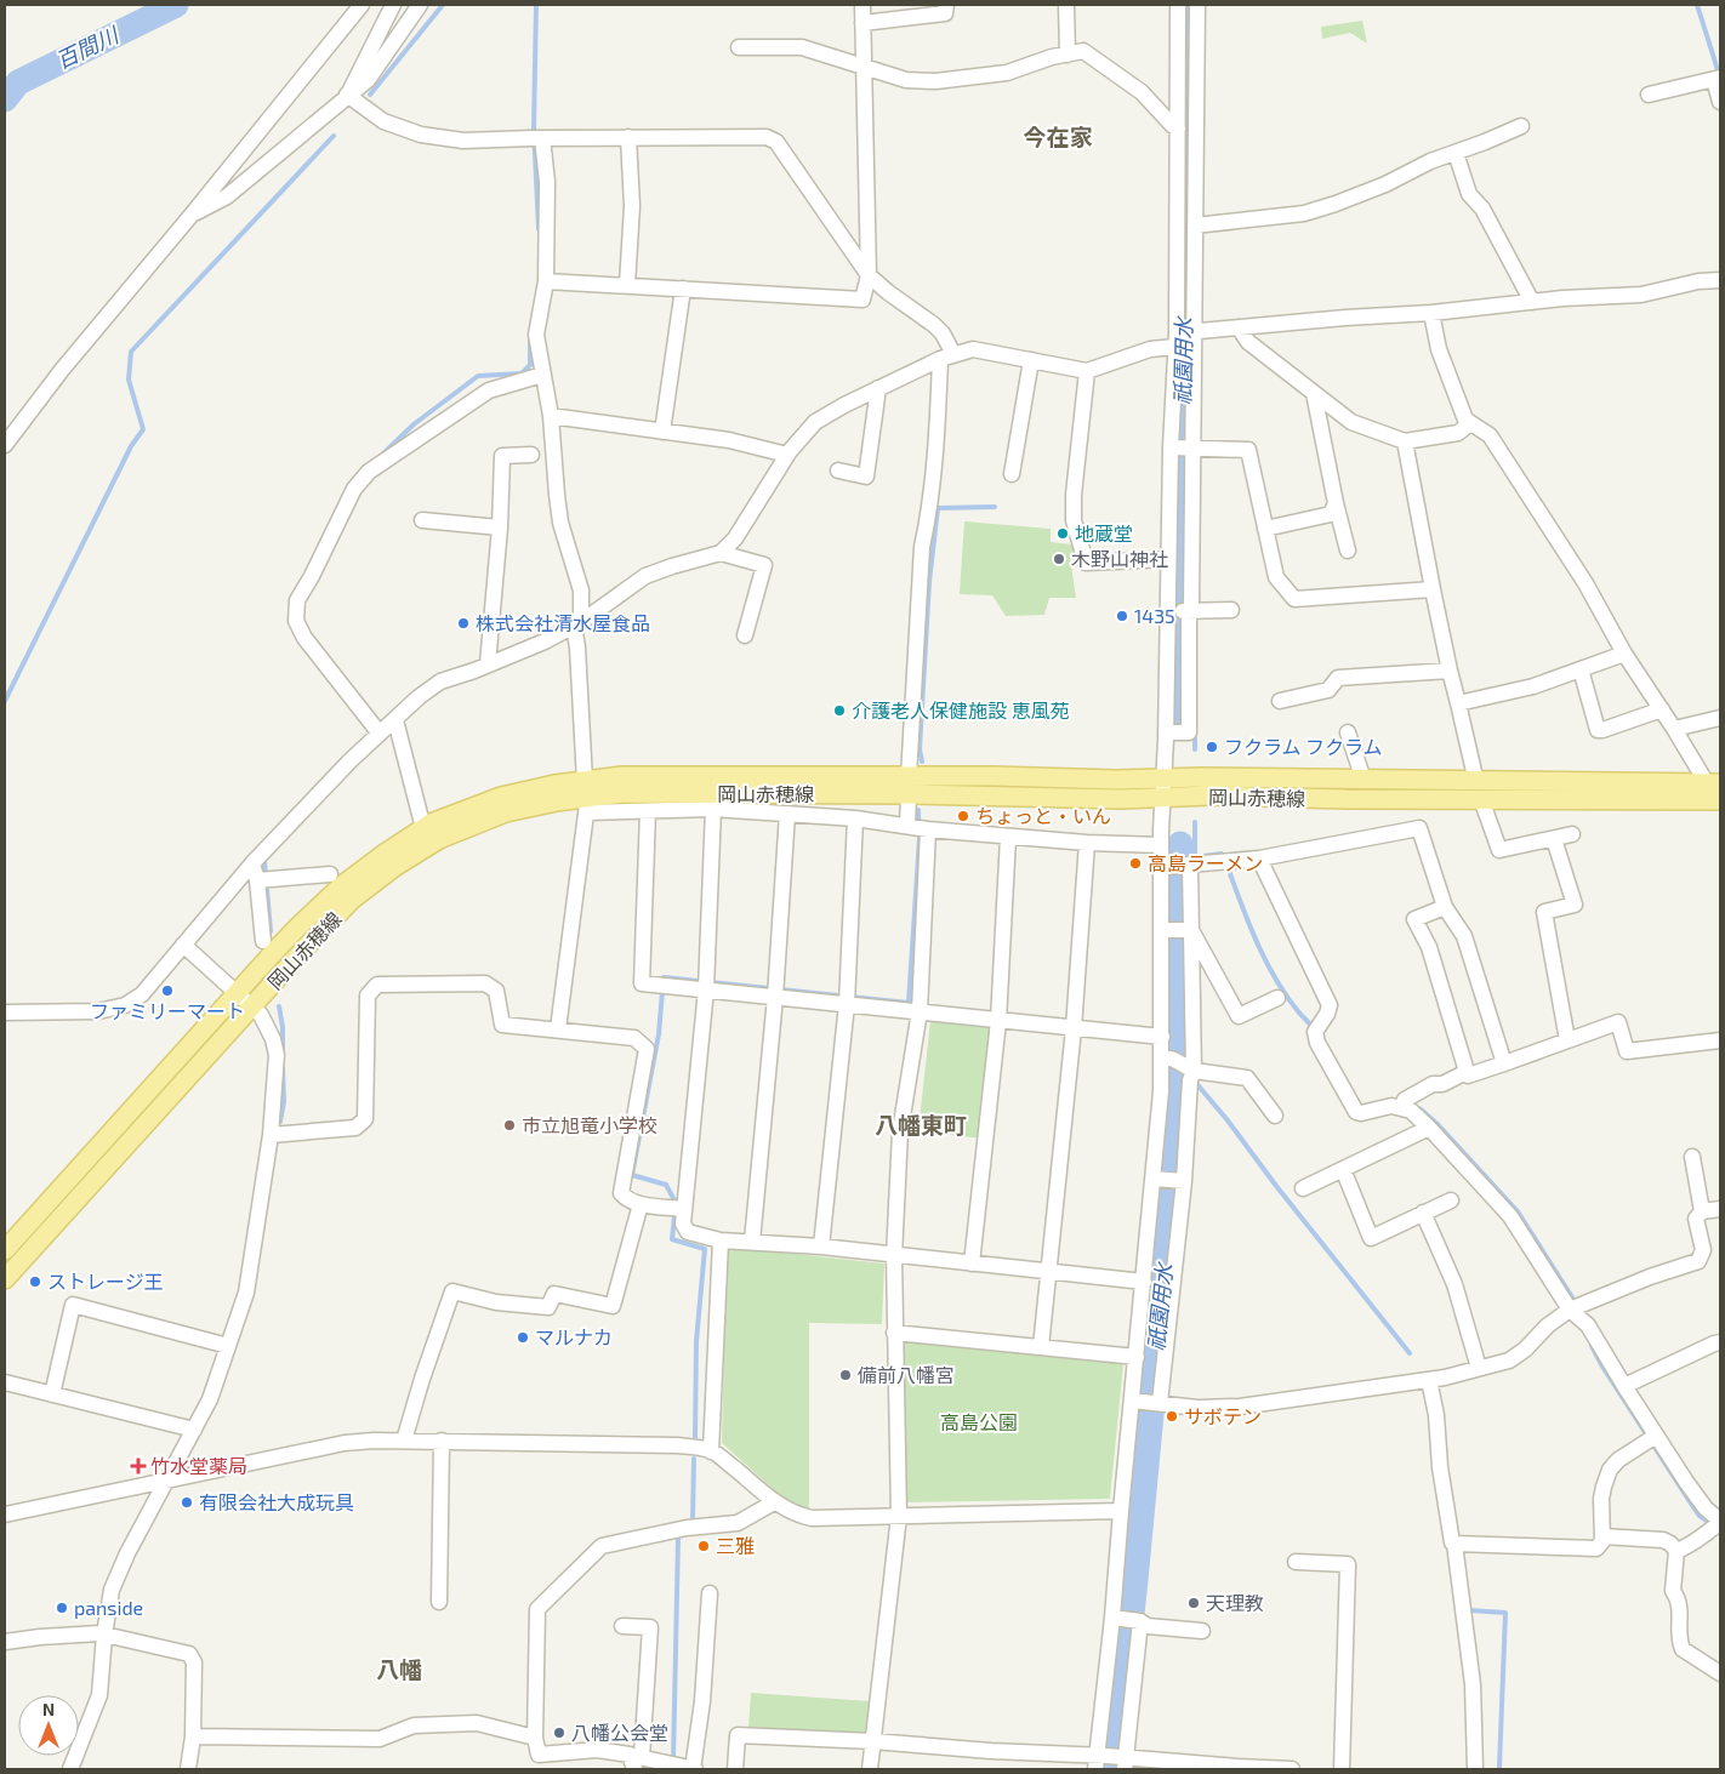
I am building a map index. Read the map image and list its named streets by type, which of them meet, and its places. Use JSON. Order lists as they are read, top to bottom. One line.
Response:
{"streets":{"main road":["岡山赤穂線"]},"districts":["今在家","八幡東町","八幡"],"water":["百間川","祇園用水"],"parks":["高島公園"],"places":{"other":["地蔵堂","木野山神社","1435","株式会社清水屋食品","介護老人保健施設 恵風苑","フクラム フクラム","ちょっと・いん","高島ラーメン","ファミリーマート","市立旭竜小学校","ストレージ王","マルナカ","備前八幡宮","サボテン","有限会社大成玩具","三雅","天理教","panside","八幡公会堂"],"health":["竹水堂薬局"]},"north":"top"}
